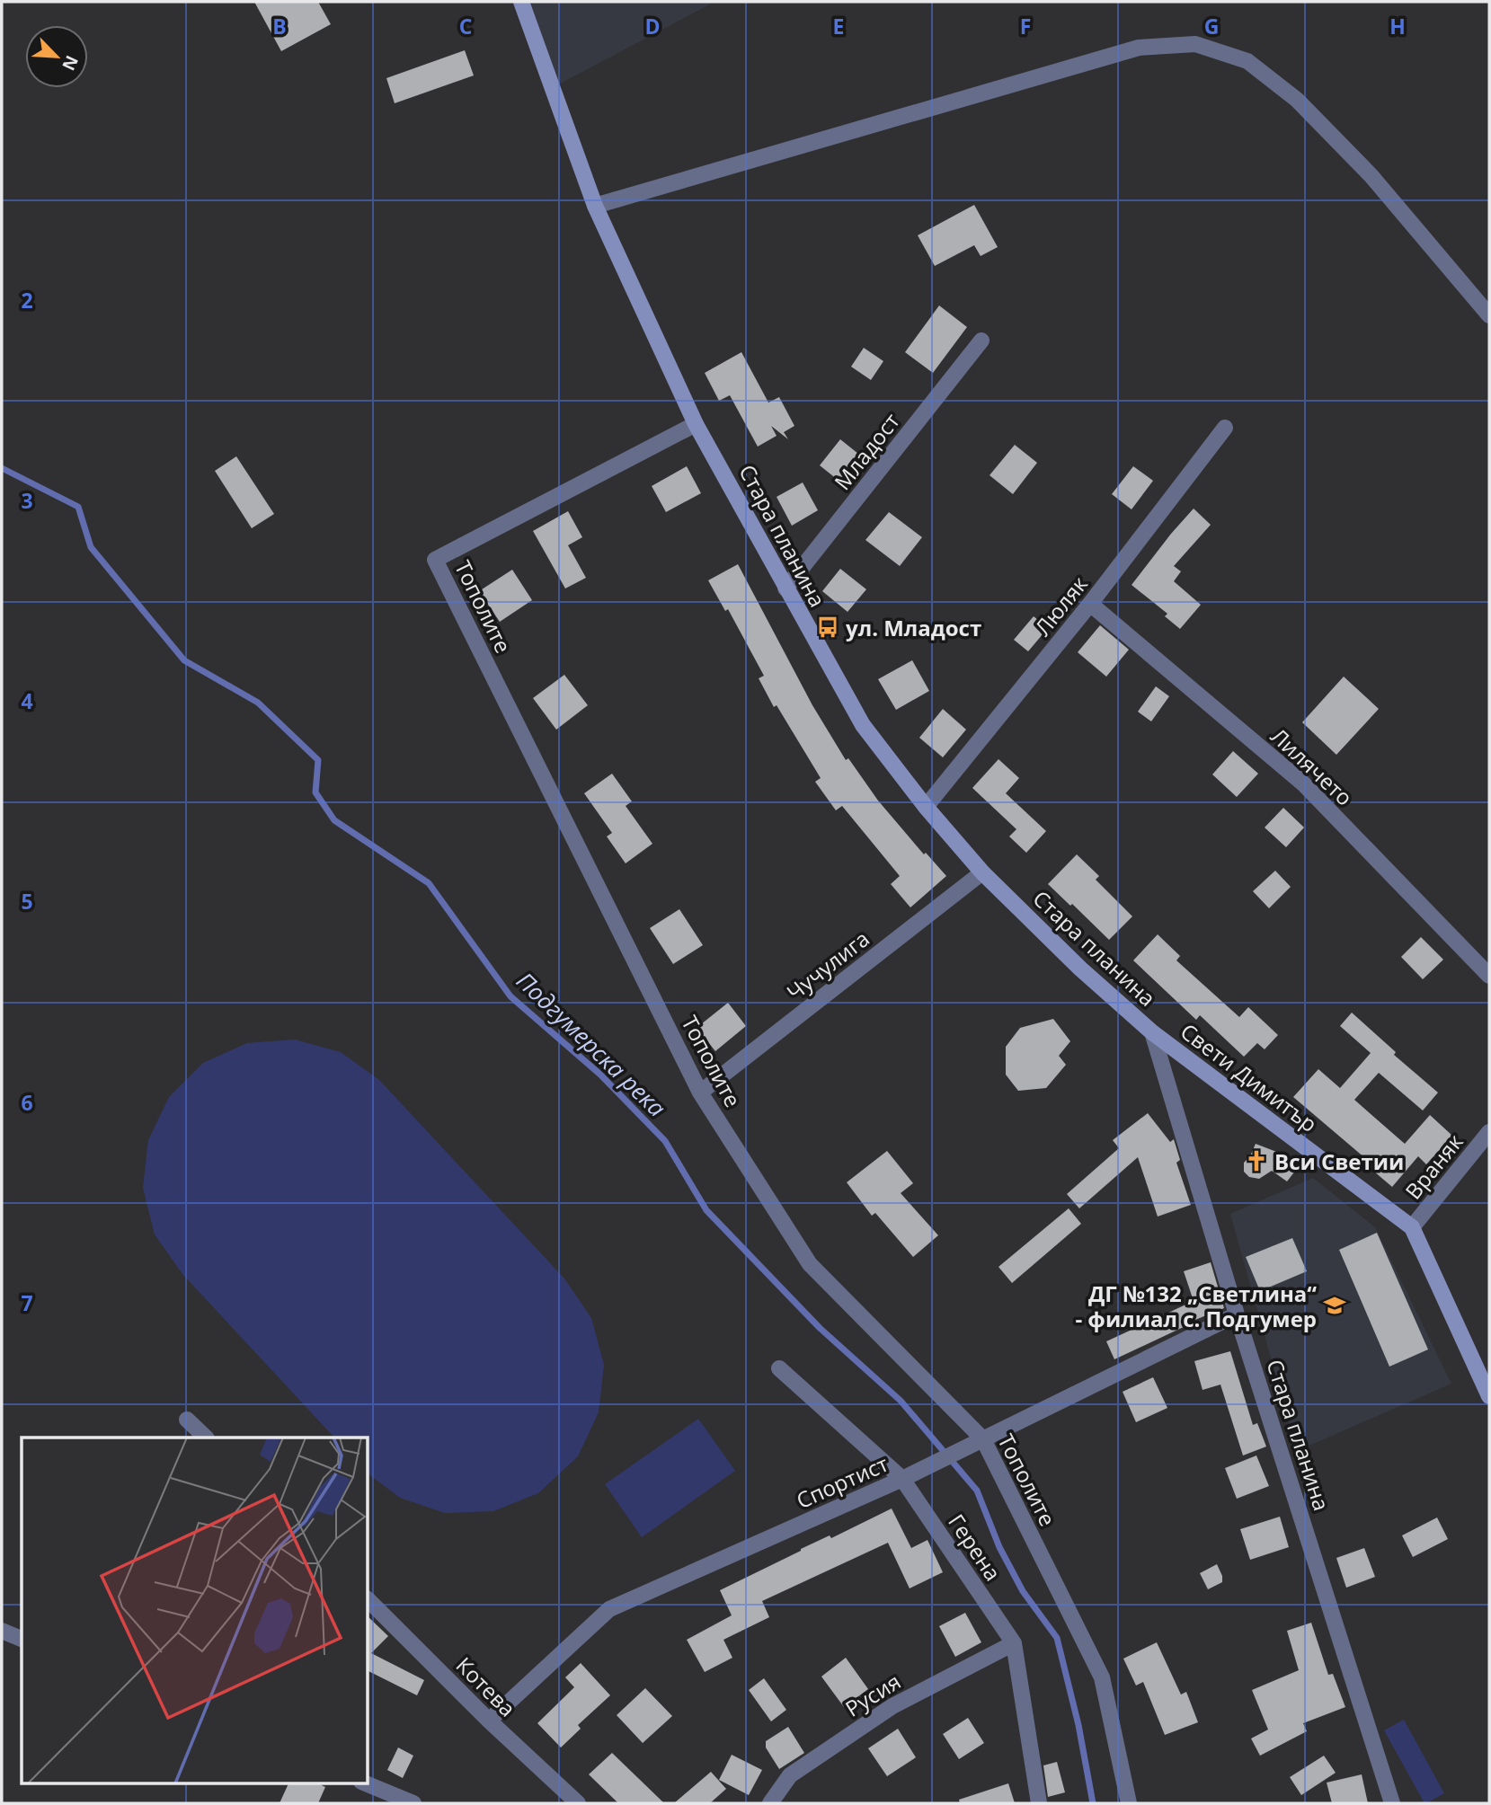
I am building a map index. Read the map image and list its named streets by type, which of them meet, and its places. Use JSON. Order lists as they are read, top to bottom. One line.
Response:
{"streets":{"street":["Младост","Стара планина","Люляк","Тополите","Лилячето","Чучулига","Свети Димитър","Враняк","Спортист","Герена","Котева","Русия"]},"crossings":[["Младост","Стара планина"],["Стара планина","Люляк"],["Стара планина","Тополите"],["Стара планина","Чучулига"],["Стара планина","Свети Димитър"],["Стара планина","Спортист"],["Люляк","Лилячето"],["Тополите","Чучулига"],["Тополите","Спортист"],["Свети Димитър","Враняк"],["Спортист","Герена"],["Спортист","Котева"],["Герена","Русия"]],"water":["Подгумерска река"],"places":{"bus stop":["ул. Младост"],"church":["Вси Светии"],"school or university":["ДГ №132 „Светлина“ - филиал с. Подгумер"]},"north":"bottom right","grid":{"columns":["B","C","D","E","F","G","H"],"rows":["2","3","4","5","6","7"]}}
